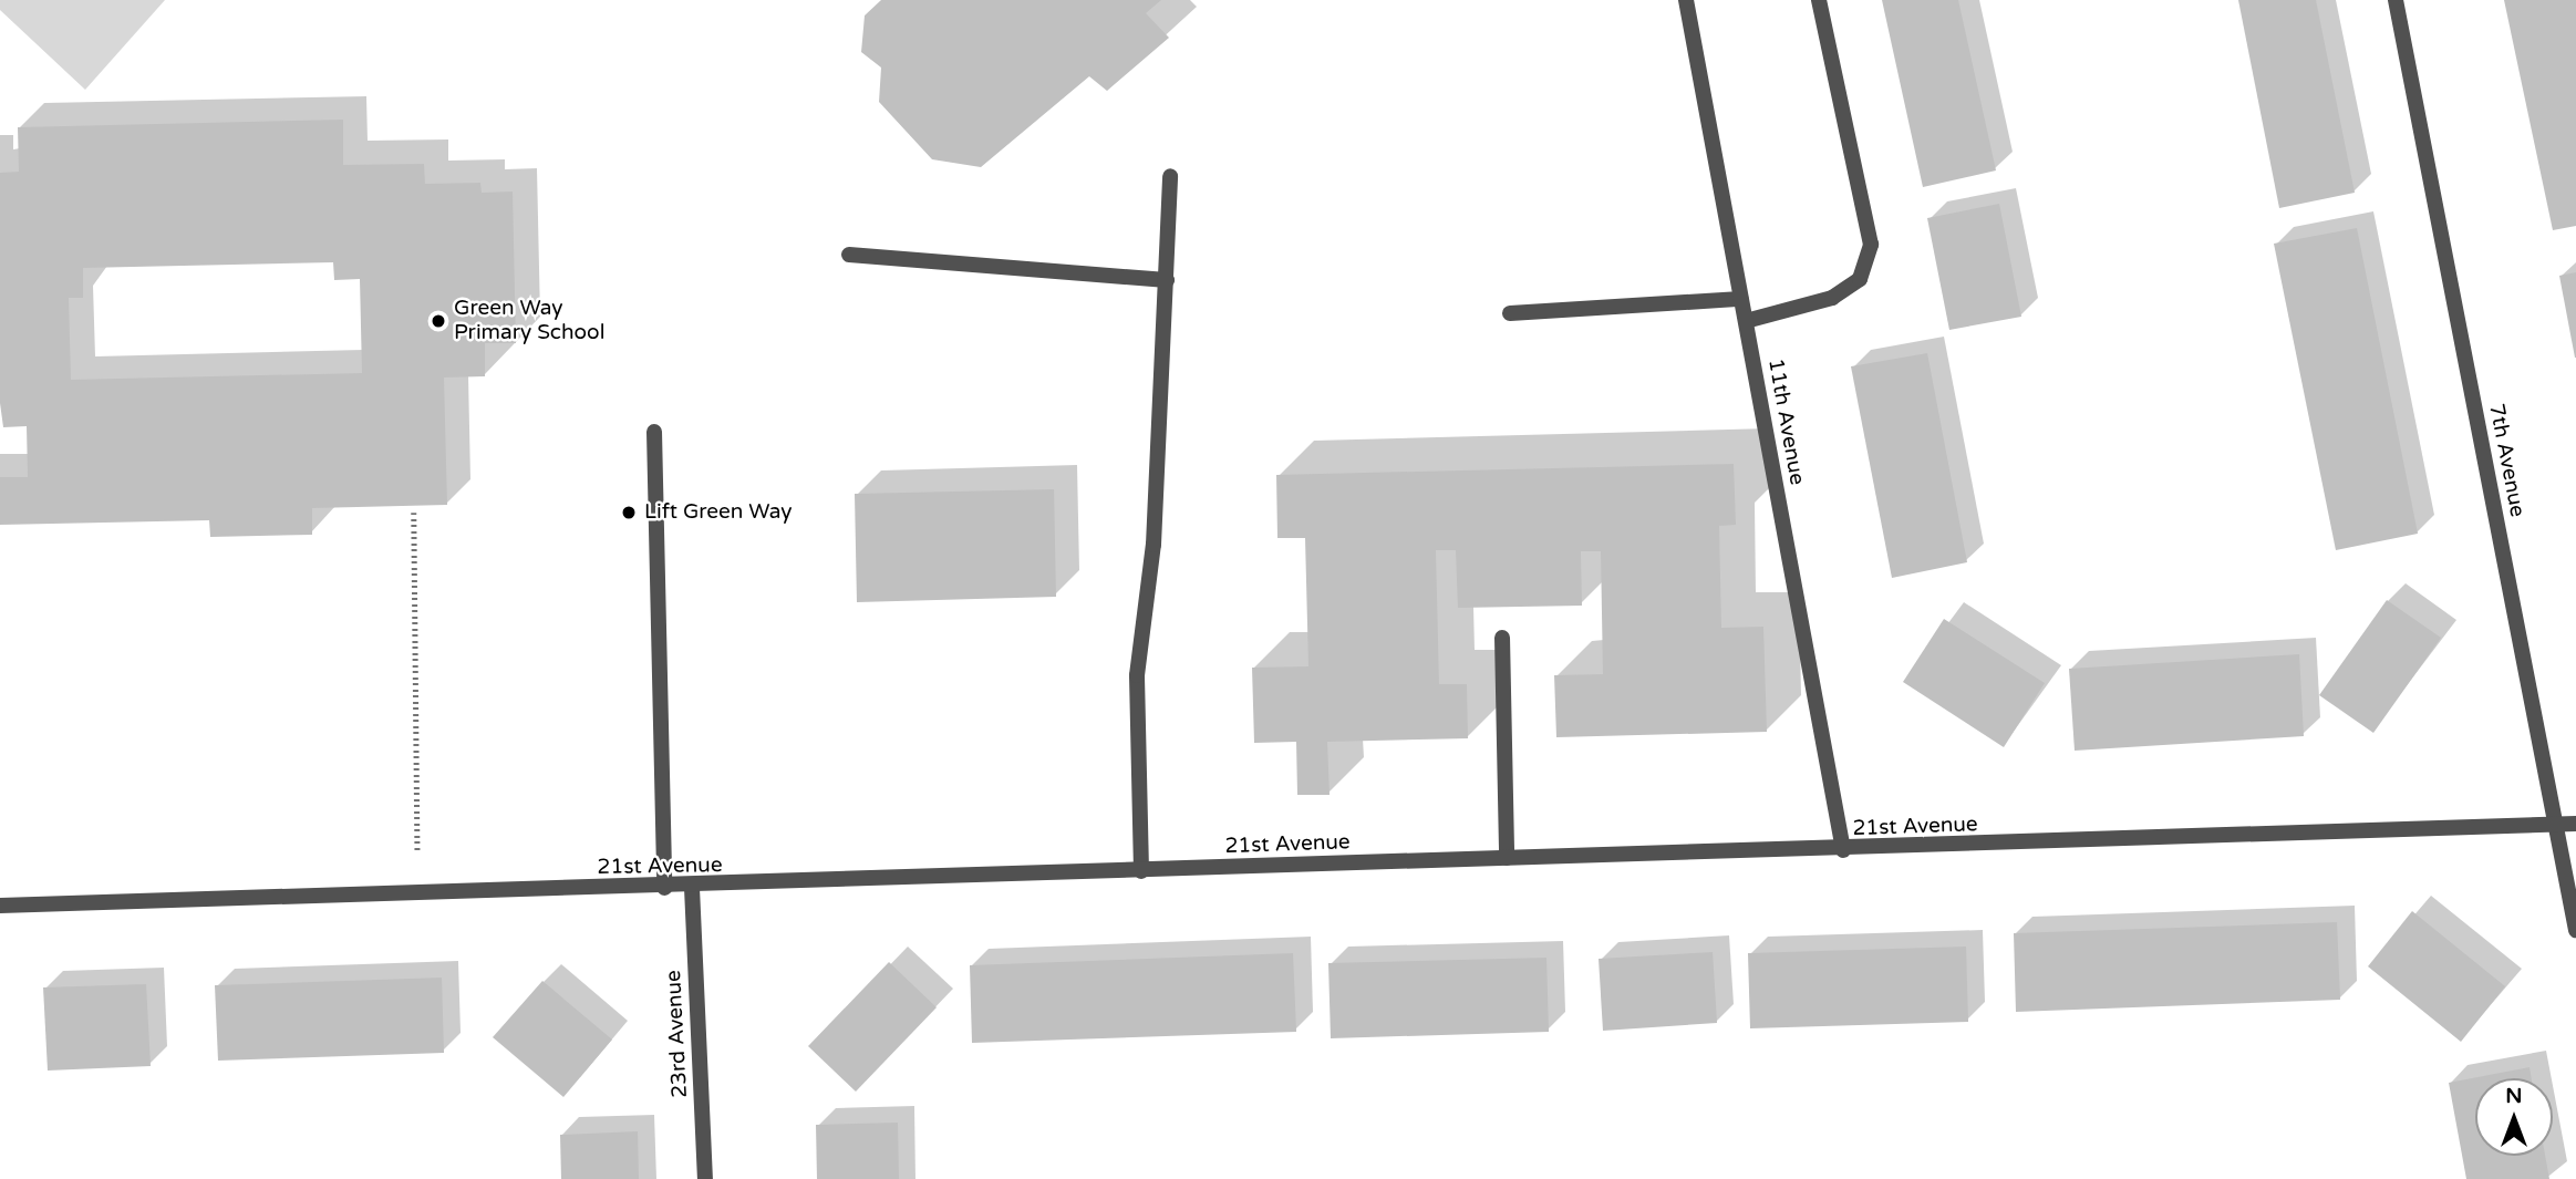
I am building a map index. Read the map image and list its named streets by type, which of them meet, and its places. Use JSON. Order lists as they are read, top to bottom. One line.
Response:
{"streets":{"street":["11th Avenue","7th Avenue","21st Avenue","23rd Avenue"]},"crossings":[["11th Avenue","21st Avenue"],["7th Avenue","21st Avenue"],["21st Avenue","23rd Avenue"]],"places":["Green Way Primary School","Lift Green Way"],"north":"top"}
